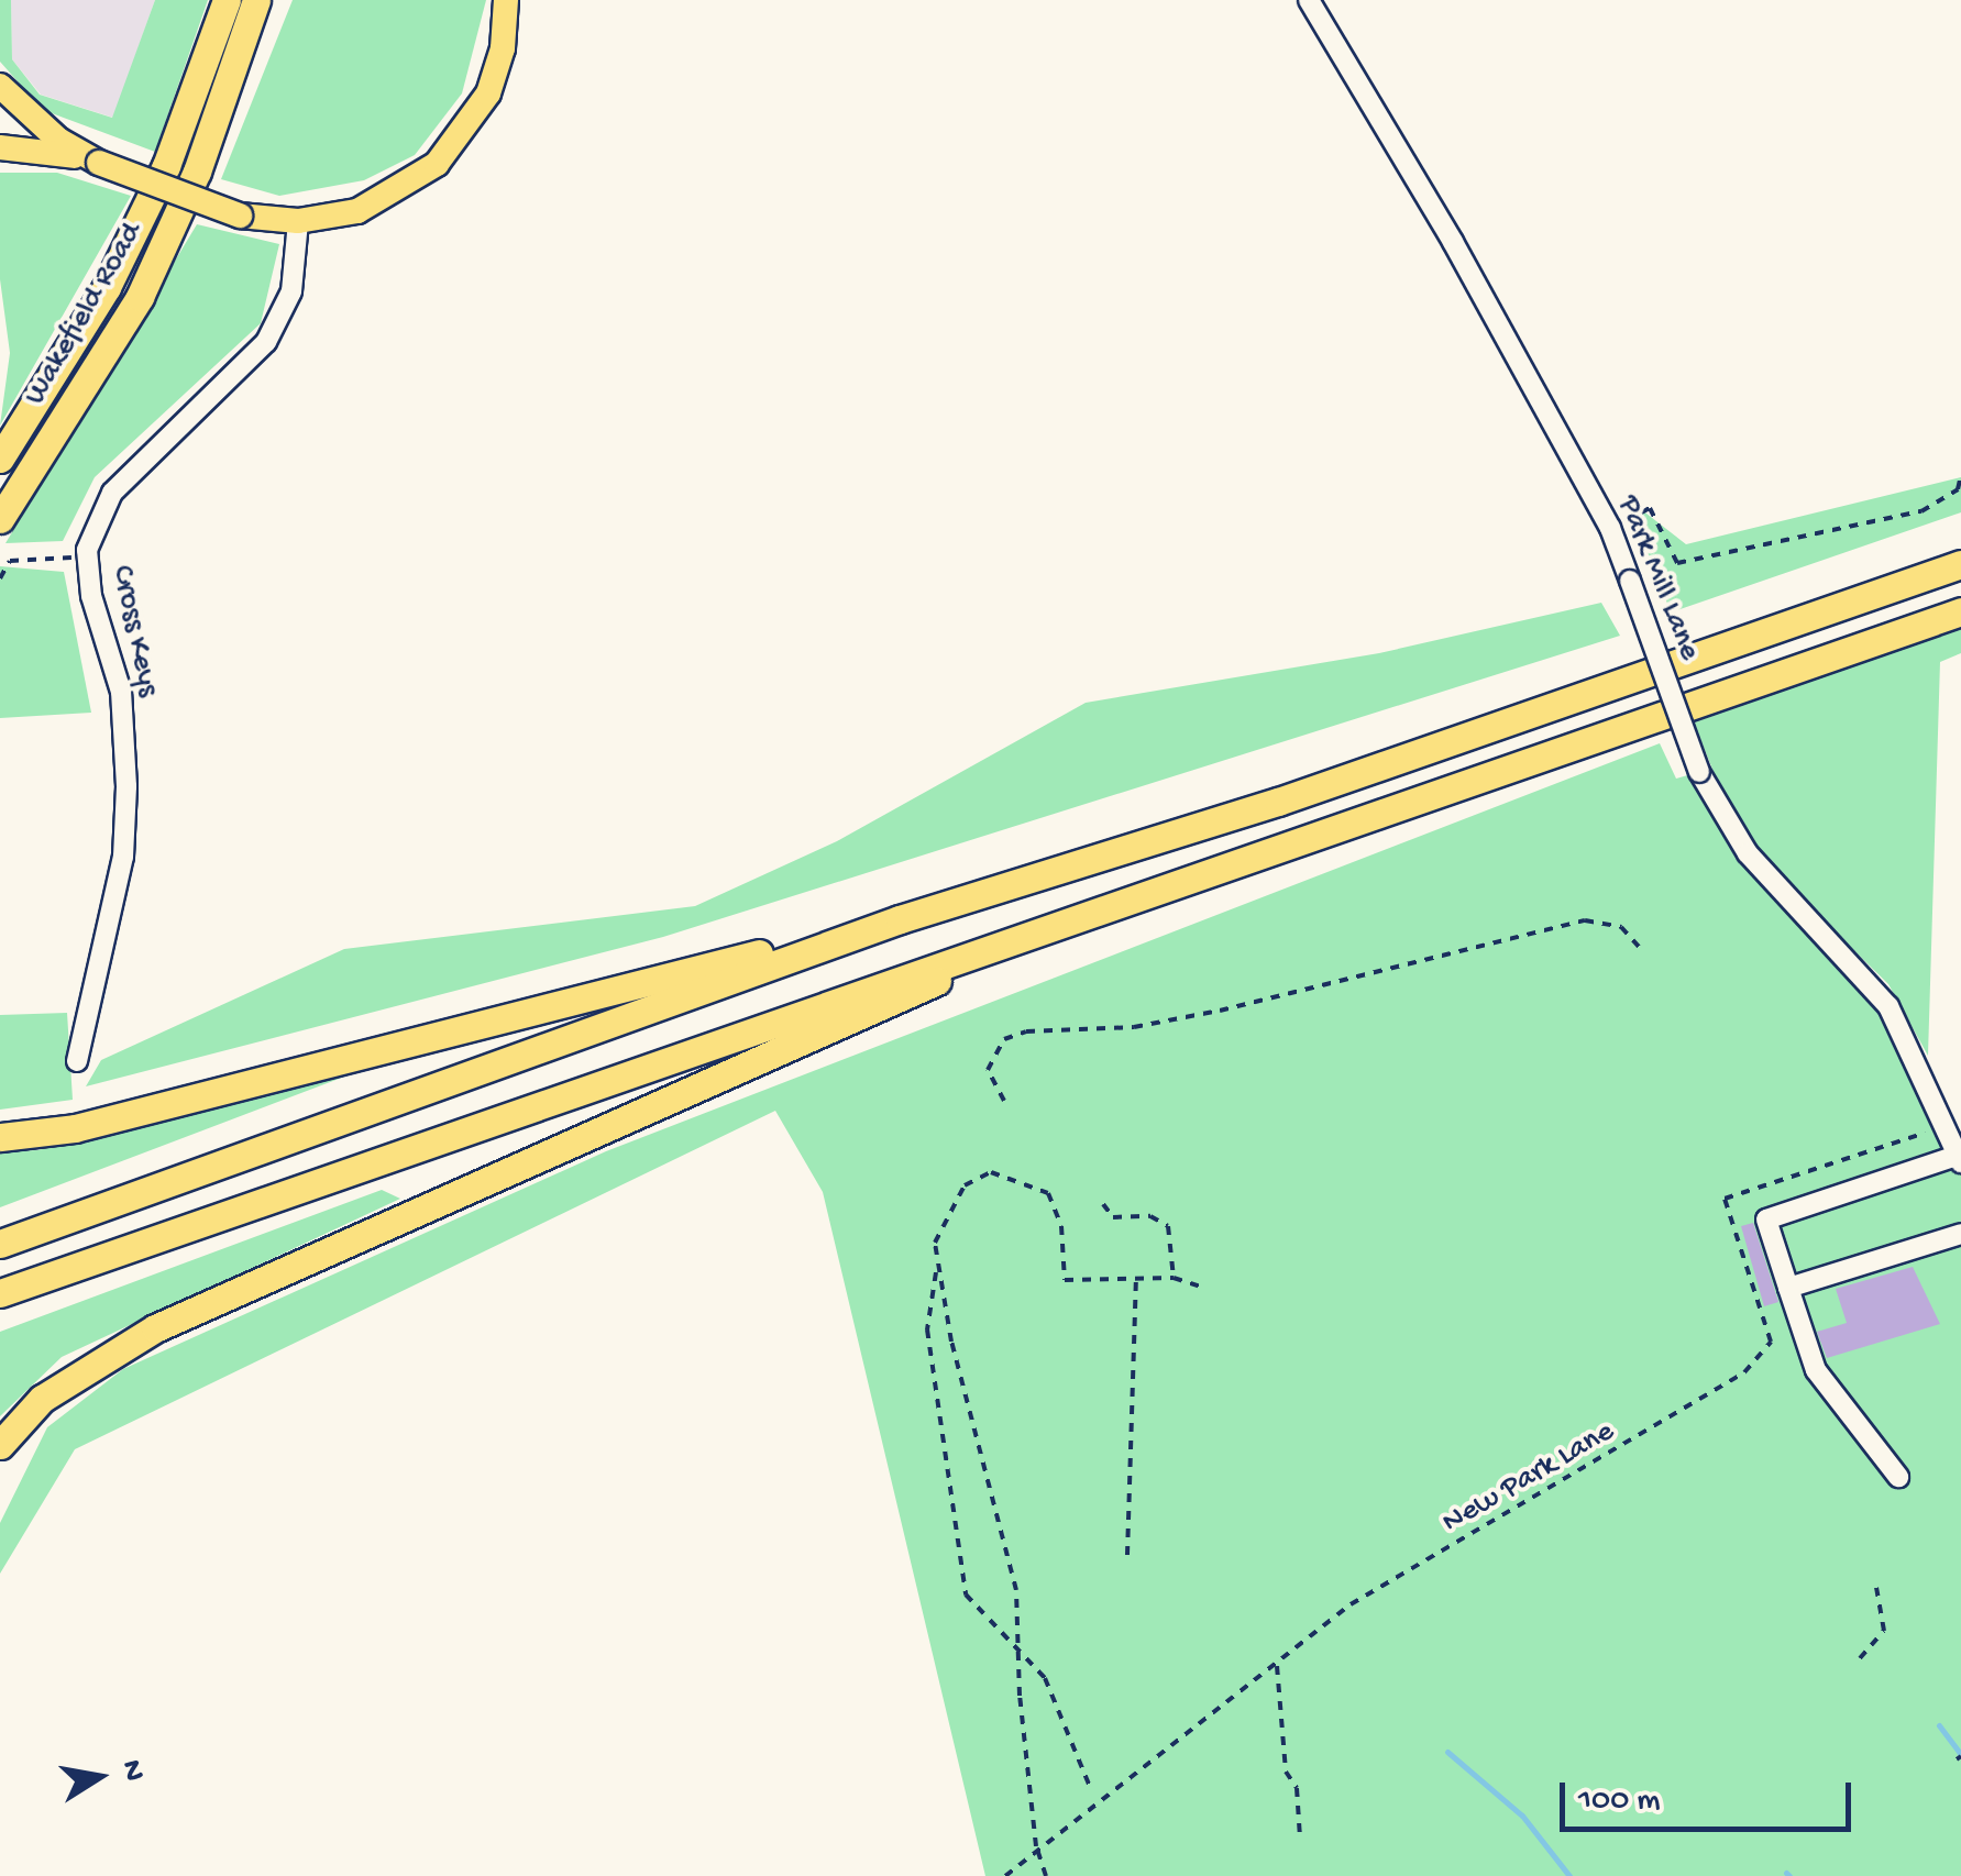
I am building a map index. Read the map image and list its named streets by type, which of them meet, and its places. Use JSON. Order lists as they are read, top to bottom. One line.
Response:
{"streets":{"highway":["Wakefield Road"],"street":["Park Mill Lane","Cross Keys"],"path":["New Park Lane"]},"crossings":[["Wakefield Road","Cross Keys"],["Park Mill Lane","New Park Lane"]],"scale_bar":"100 m","north":"right"}
